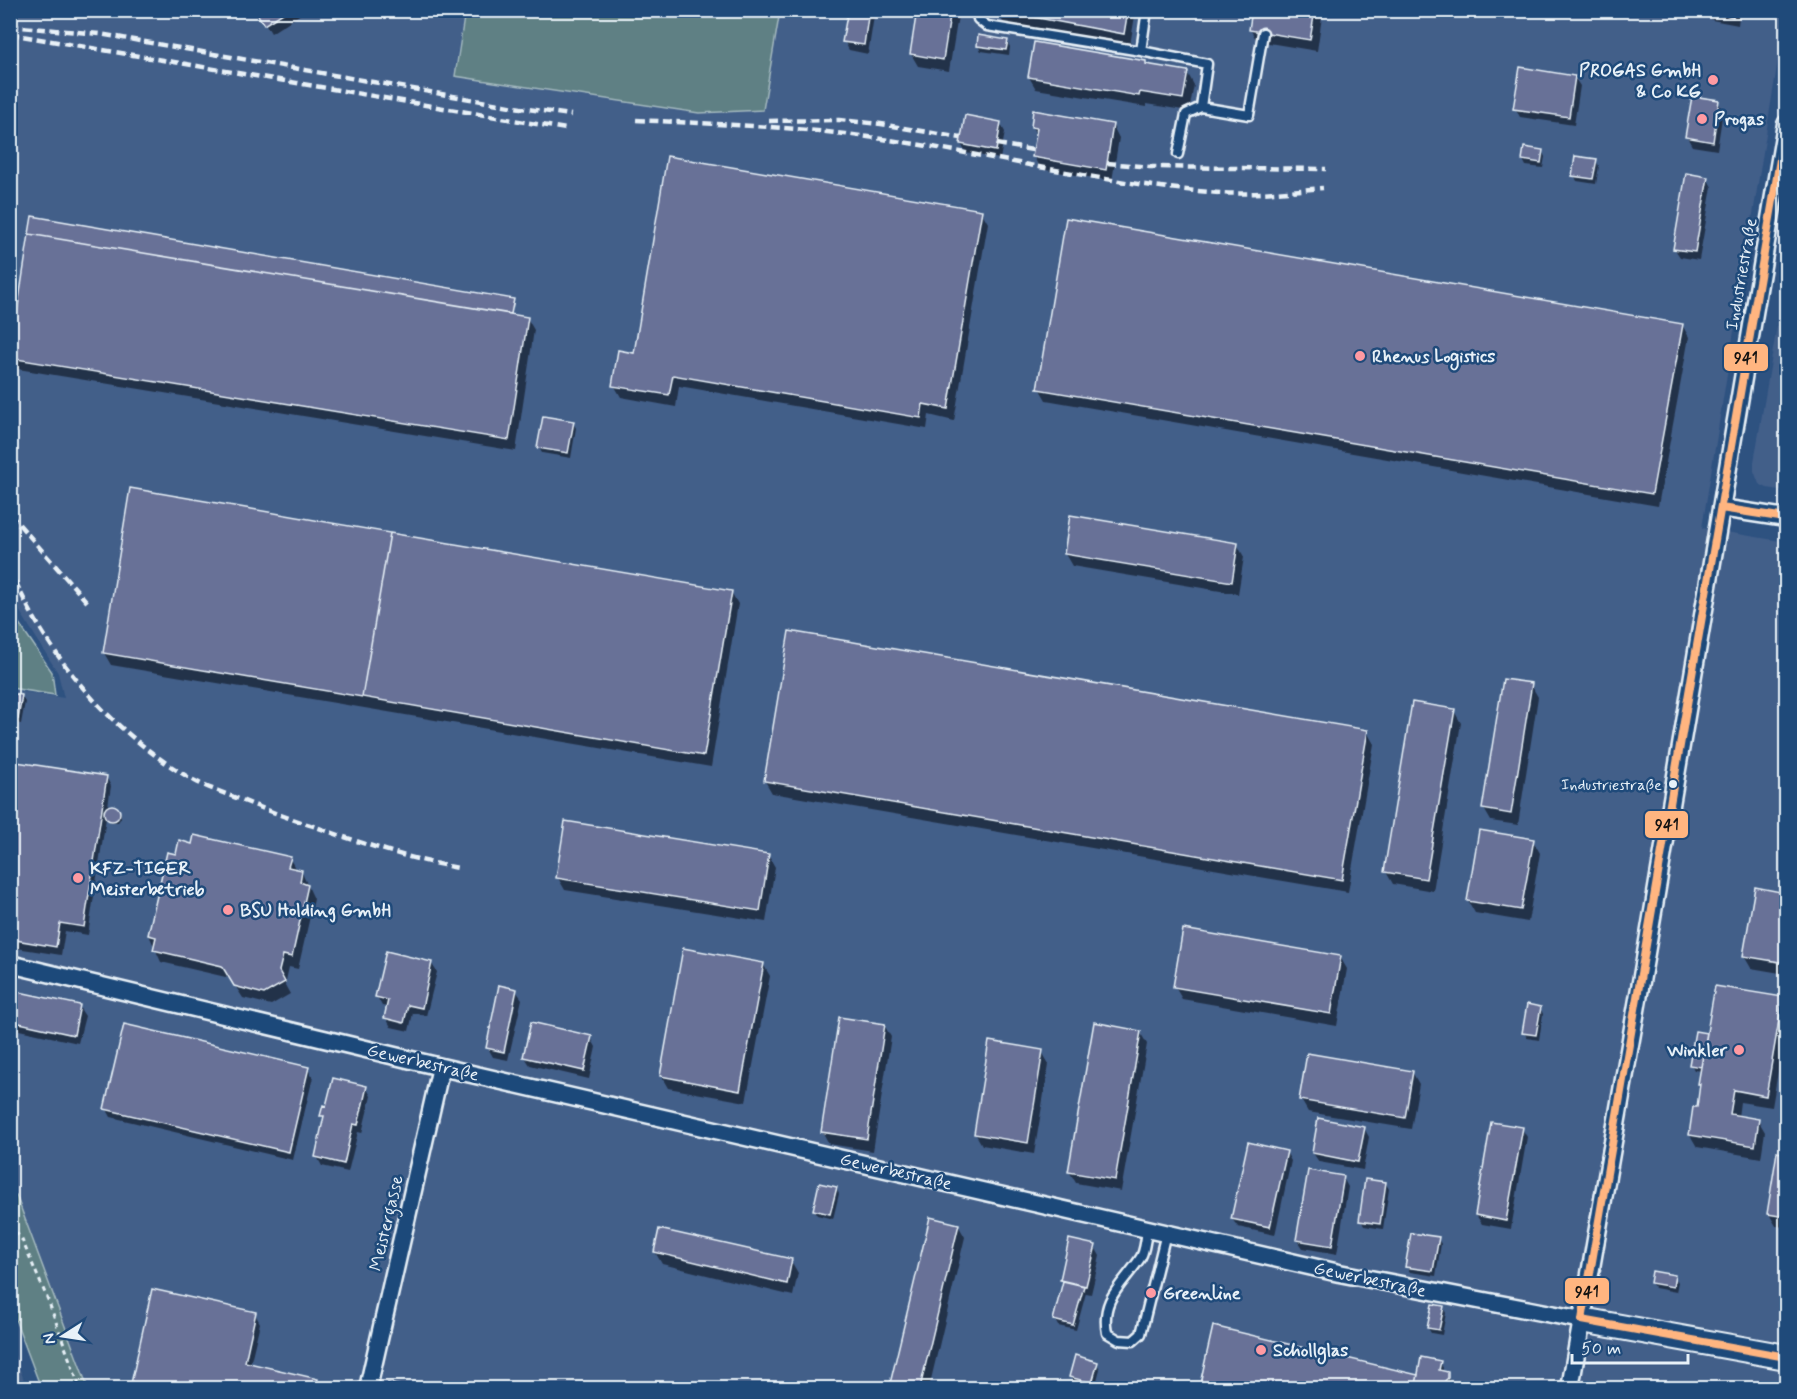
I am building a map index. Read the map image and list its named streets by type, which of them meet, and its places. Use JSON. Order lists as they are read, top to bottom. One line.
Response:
{"streets":{"street":["Industriestraße","Gewerbestraße","Meistergasse"]},"crossings":[["Industriestraße","Gewerbestraße"],["Gewerbestraße","Meistergasse"]],"places":["PROGAS GmbH & Co KG","Progas","Rhenus Logistics","Industriestraße","KFZ-TIGER Meisterbetrieb","BSU Holding GmbH","Winkler","Greenline","Schollglas"],"lines":["transit line 941"],"scale_bar":"50 m","north":"left"}
